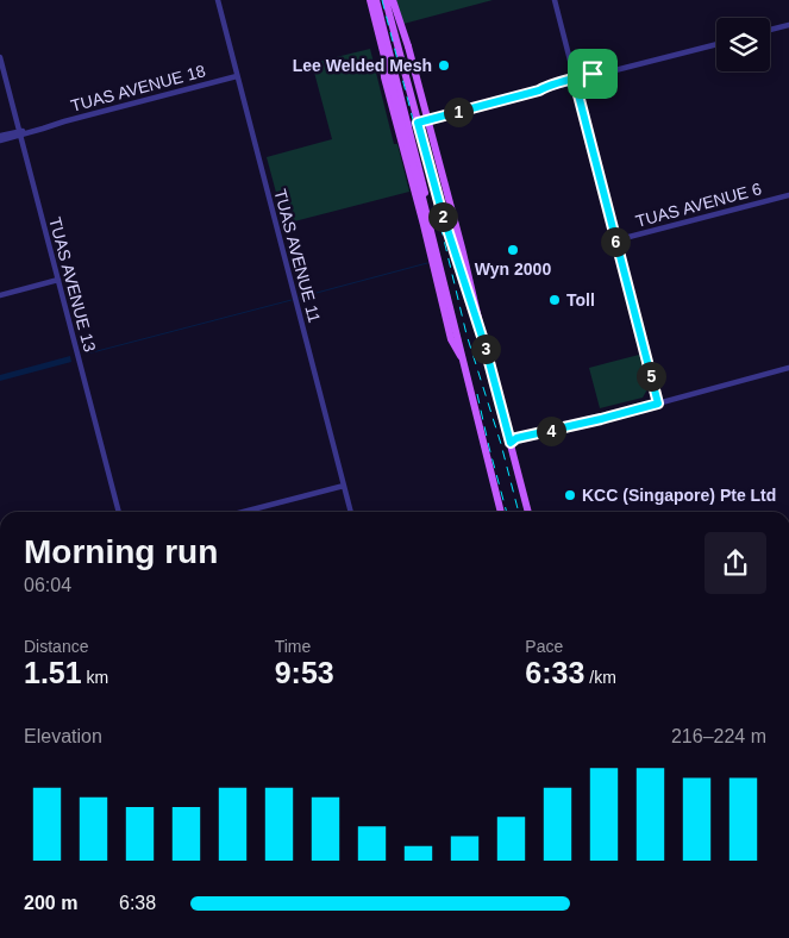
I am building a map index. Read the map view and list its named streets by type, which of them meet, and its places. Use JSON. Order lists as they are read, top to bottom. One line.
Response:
{"streets":{"street":["TUAS AVENUE 18","TUAS AVENUE 6","TUAS AVENUE 11","TUAS AVENUE 13"]},"crossings":[["TUAS AVENUE 18","TUAS AVENUE 11"],["TUAS AVENUE 18","TUAS AVENUE 13"]],"places":["Lee Welded Mesh","Wyn 2000","Toll","KCC (Singapore) Pte Ltd"],"page":{"pins":["1","2","6","3","5","4"],"heading":["Morning run","06:04"],"stats":[["Distance","1.51 km"],["Time","9:53"],["Pace","6:33 /km"]],"chart":["Elevation","216–224 m"],"list":[{"name":"200 m","note":"6:38"}]}}
